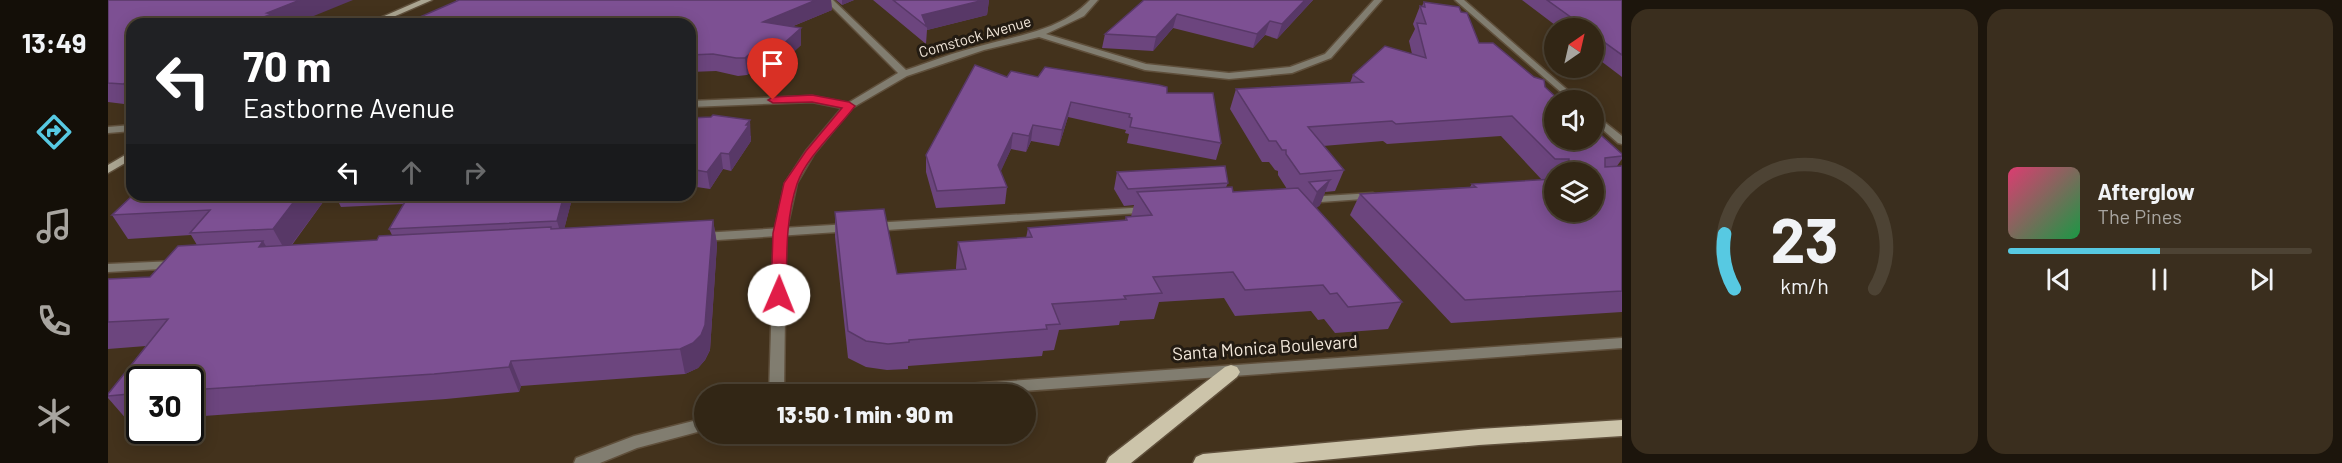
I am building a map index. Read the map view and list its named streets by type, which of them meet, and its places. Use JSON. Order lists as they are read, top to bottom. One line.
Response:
{"streets":{"street":["Comstock Avenue","Santa Monica Boulevard"]},"north":"top right","page":{"tabs":"13:49","turn":["70 m","Eastborne Avenue"],"song":["Afterglow","The Pines"],"limit":"30","trip":"13:50 · 1 min · 90 m","gauge":["23","km/h"]}}
